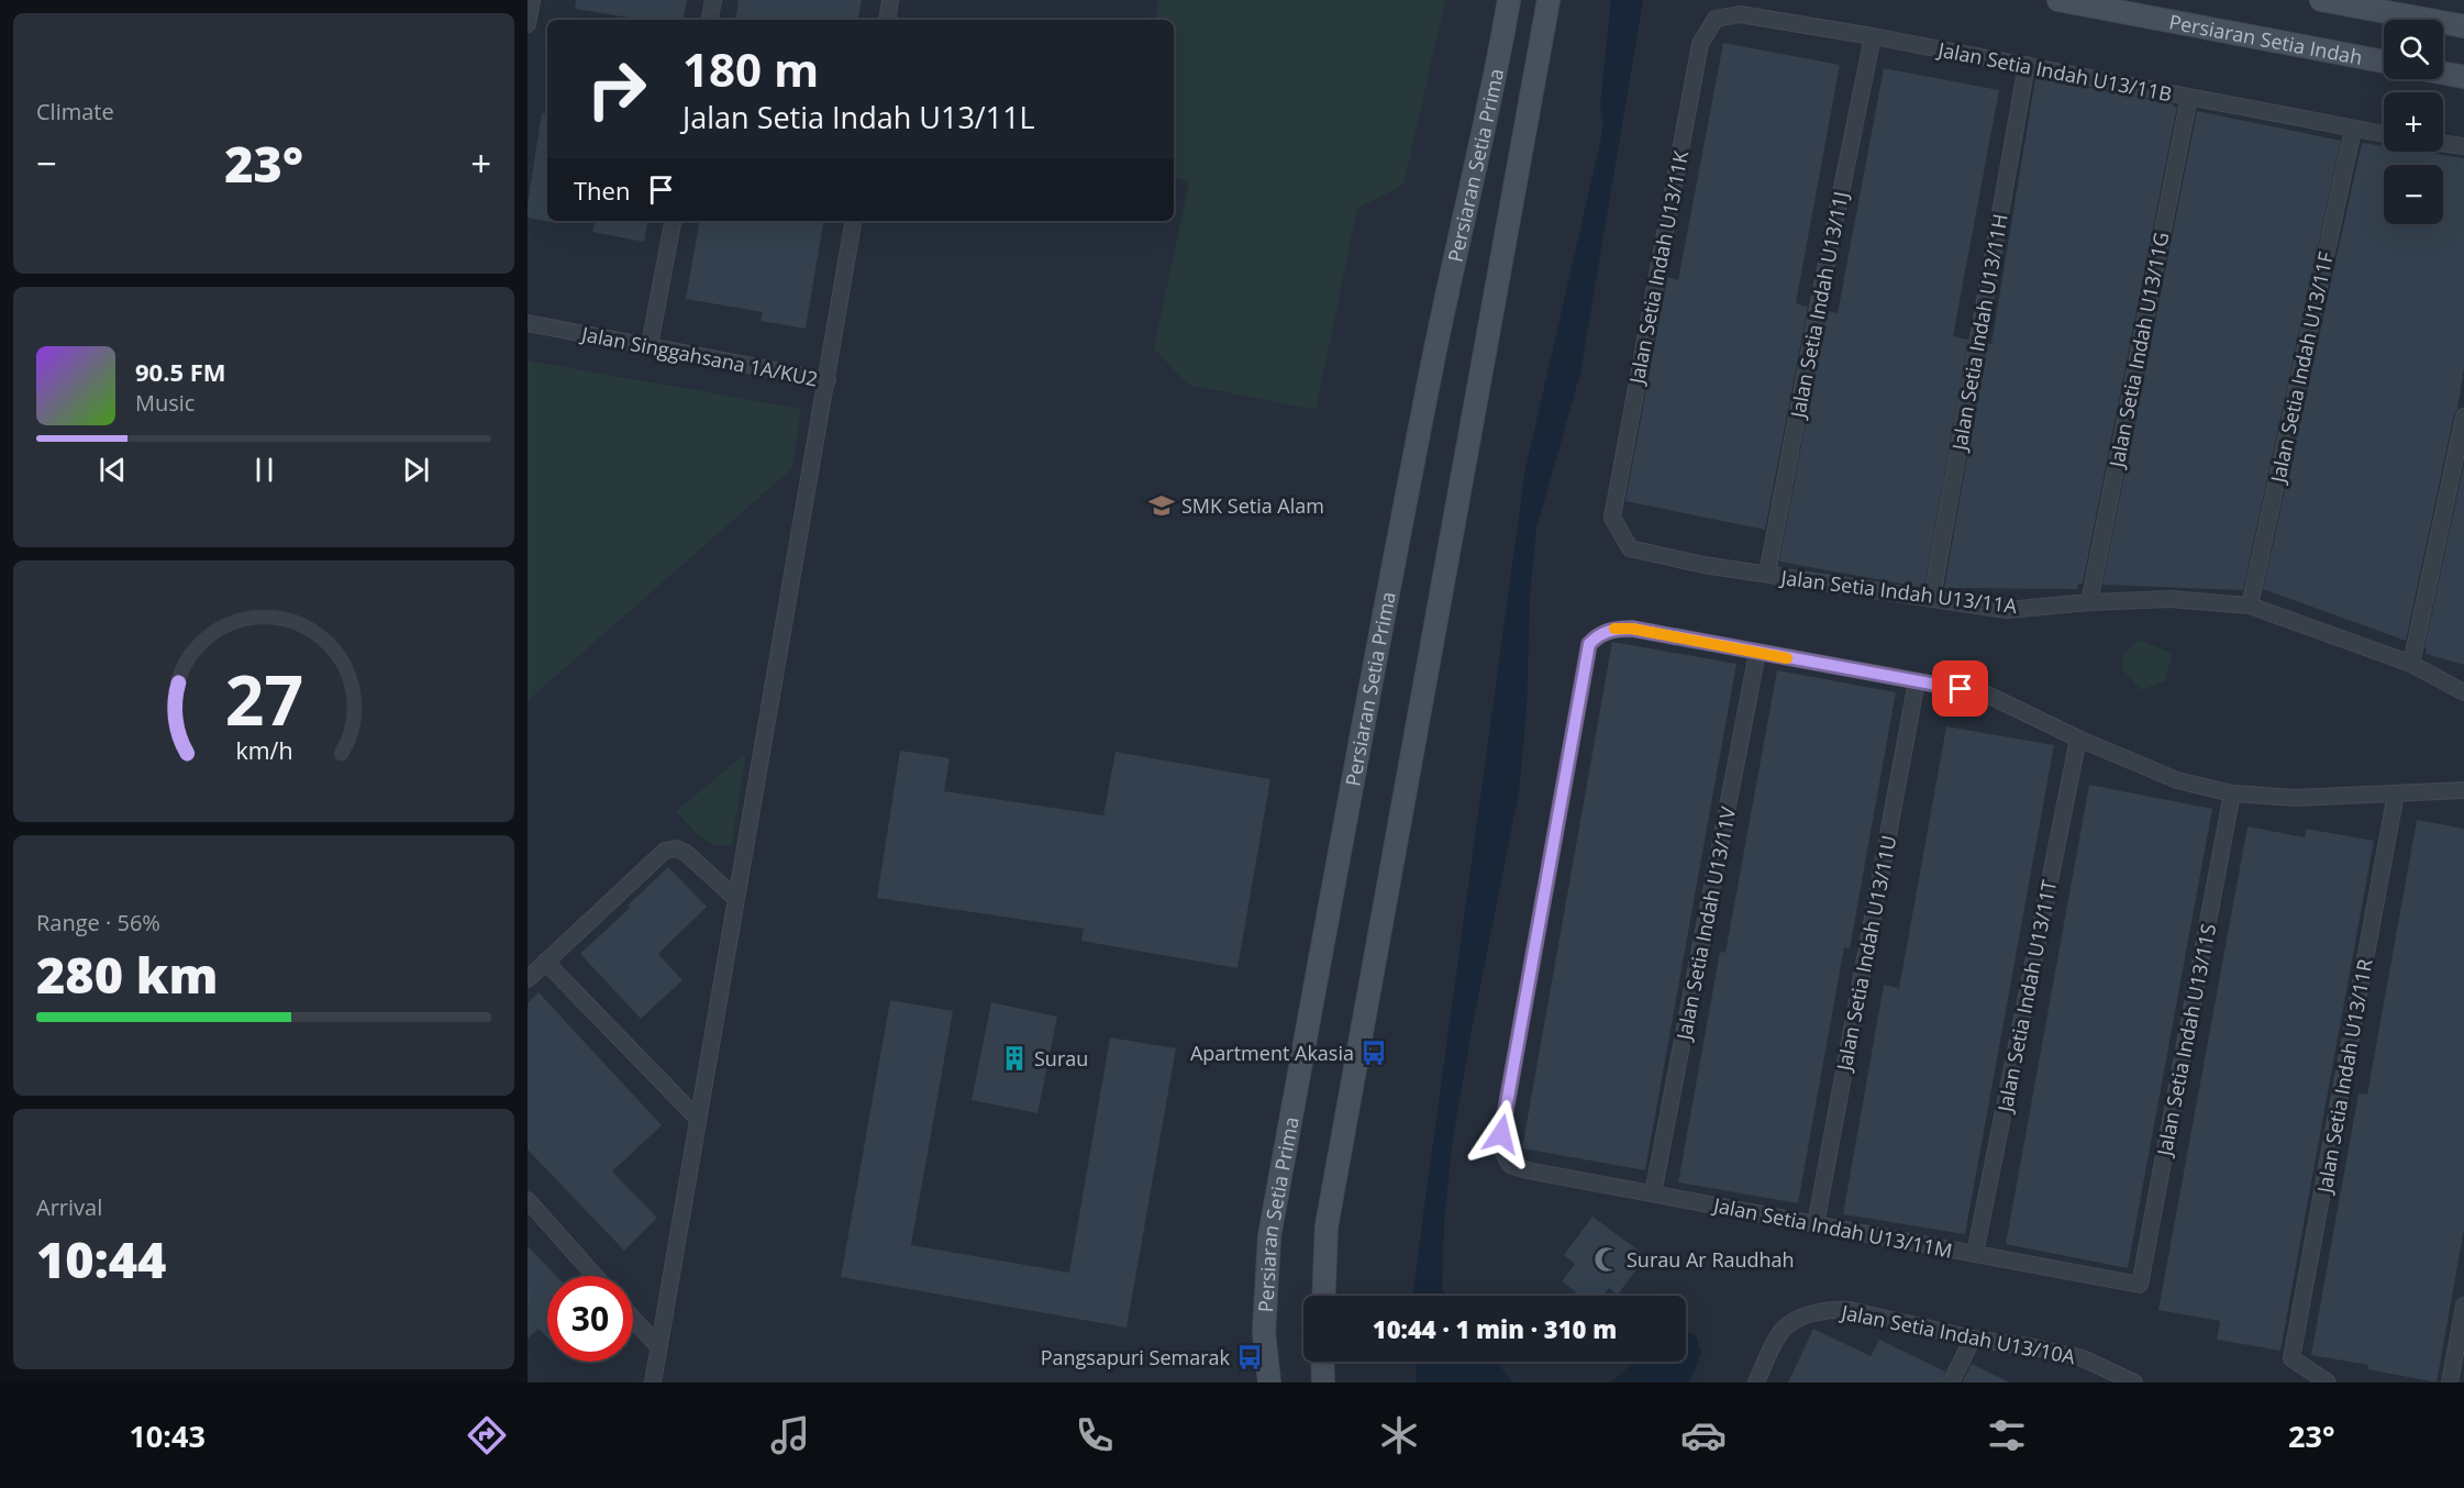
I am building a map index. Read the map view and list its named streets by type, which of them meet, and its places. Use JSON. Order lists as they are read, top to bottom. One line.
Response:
{"streets":{"street":["Persiaran Setia Indah","Jalan Setia Indah U13/11B","Persiaran Setia Prima","Jalan Setia Indah U13/11K","Jalan Setia Indah U13/11J","Jalan Setia Indah U13/11H","Jalan Setia Indah U13/11G","Jalan Singgahsana 1A/KU2","Jalan Setia Indah U13/11F","Jalan Setia Indah U13/11A","Jalan Setia Indah U13/11V","Jalan Setia Indah U13/11U","Jalan Setia Indah U13/11T","Jalan Setia Indah U13/11S","Jalan Setia Indah U13/11R","Jalan Setia Indah U13/11M","Jalan Setia Indah U13/10A"]},"crossings":[["Jalan Setia Indah U13/11B","Jalan Setia Indah U13/11K"],["Jalan Setia Indah U13/11B","Jalan Setia Indah U13/11J"],["Jalan Setia Indah U13/11B","Jalan Setia Indah U13/11H"],["Jalan Setia Indah U13/11B","Jalan Setia Indah U13/11G"],["Jalan Setia Indah U13/11B","Jalan Setia Indah U13/11F"],["Jalan Setia Indah U13/11K","Jalan Setia Indah U13/11A"],["Jalan Setia Indah U13/11J","Jalan Setia Indah U13/11A"],["Jalan Setia Indah U13/11H","Jalan Setia Indah U13/11A"],["Jalan Setia Indah U13/11G","Jalan Setia Indah U13/11A"],["Jalan Setia Indah U13/11F","Jalan Setia Indah U13/11A"],["Jalan Setia Indah U13/11V","Jalan Setia Indah U13/11M"],["Jalan Setia Indah U13/11U","Jalan Setia Indah U13/11M"],["Jalan Setia Indah U13/11T","Jalan Setia Indah U13/11M"],["Jalan Setia Indah U13/11S","Jalan Setia Indah U13/11M"]],"places":{"school or university":["SMK Setia Alam"],"bus stop":["Apartment Akasia","Pangsapuri Semarak"],"building":["Surau"],"mosque":["Surau Ar Raudhah"]},"page":{"tile":["Climate",["Range · 56%","280 km"],["Arrival","10:44"]],"map_buttons":["+","−"],"turn":["180 m","Jalan Setia Indah U13/11L"],"heat":["−","23°","+"],"then":"Then","song":["90.5 FM","Music"],"limit":"30","trip":"10:44 · 1 min · 310 m","tabs":["10:43","23°"],"gauge":["27","km/h"]}}
